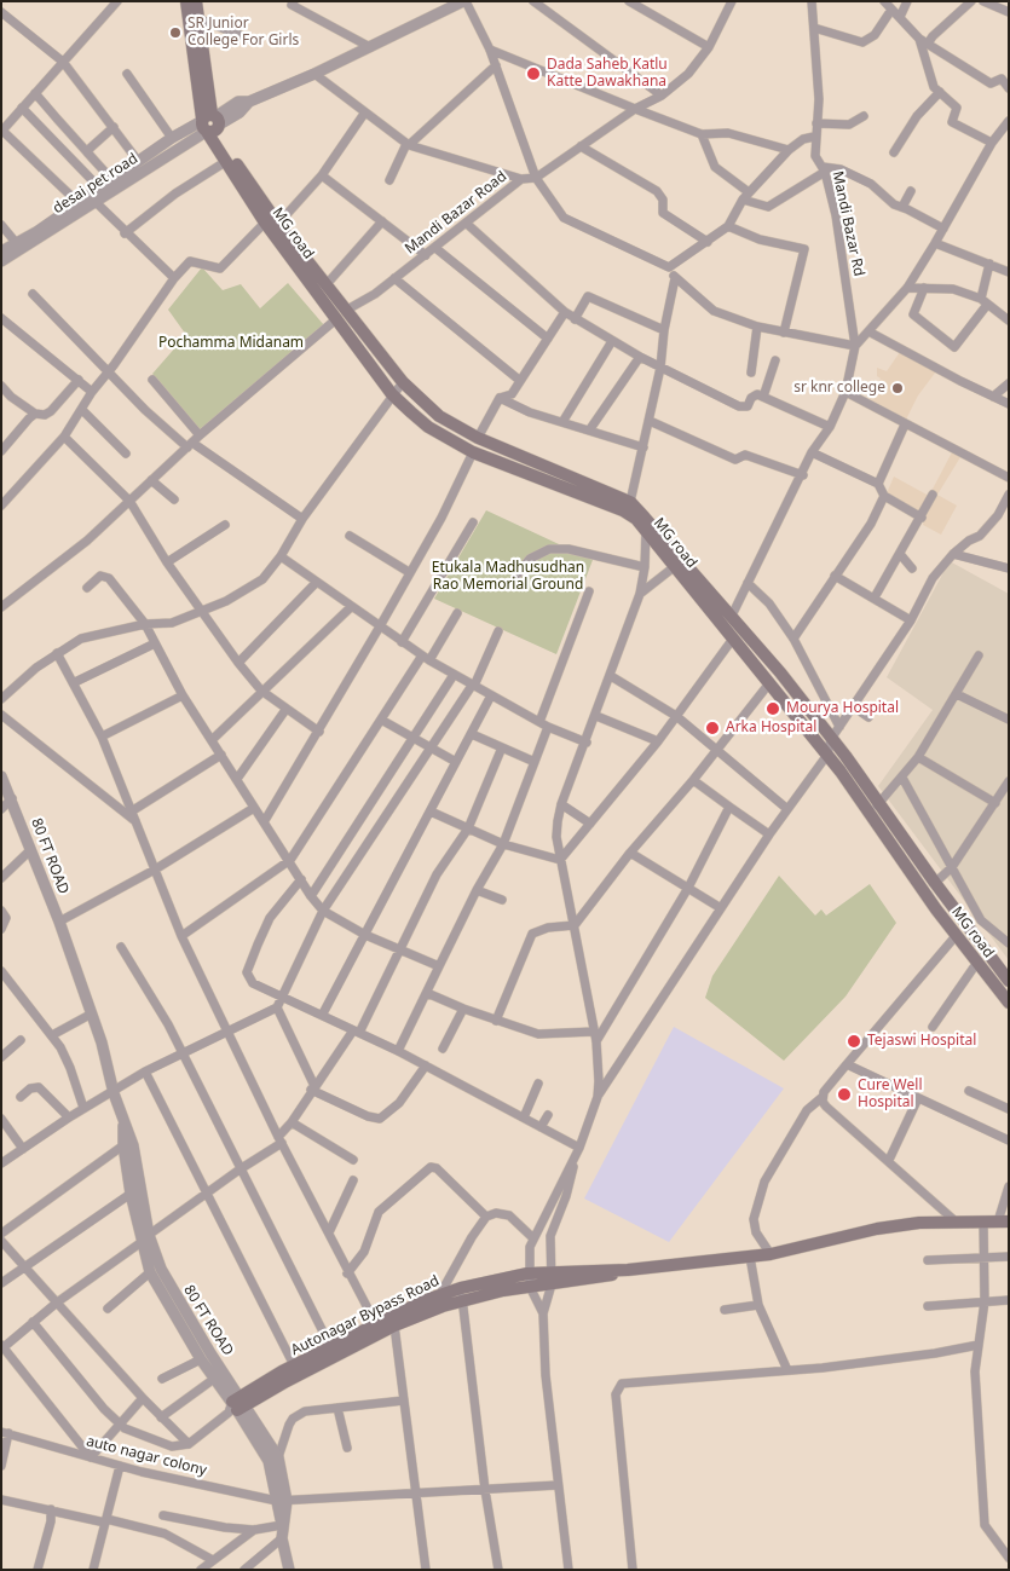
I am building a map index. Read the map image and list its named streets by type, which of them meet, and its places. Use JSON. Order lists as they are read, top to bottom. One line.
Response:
{"streets":{"main road":["MG road","Autonagar Bypass Road"],"street":["desai pet road","Mandi Bazar Road","Mandi Bazar Rd","80 FT ROAD","auto nagar colony"]},"crossings":[["desai pet road","MG road"],["Mandi Bazar Road","MG road"],["80 FT ROAD","Autonagar Bypass Road"],["80 FT ROAD","auto nagar colony"]],"parks":["Pochamma Midanam","Etukala Madhusudhan Rao Memorial Ground"],"places":["SR Junior College For Girls","Dada Saheb Katlu Katte Dawakhana","sr knr college","Mourya Hospital","Arka Hospital","Tejaswi Hospital","Cure Well Hospital"]}
